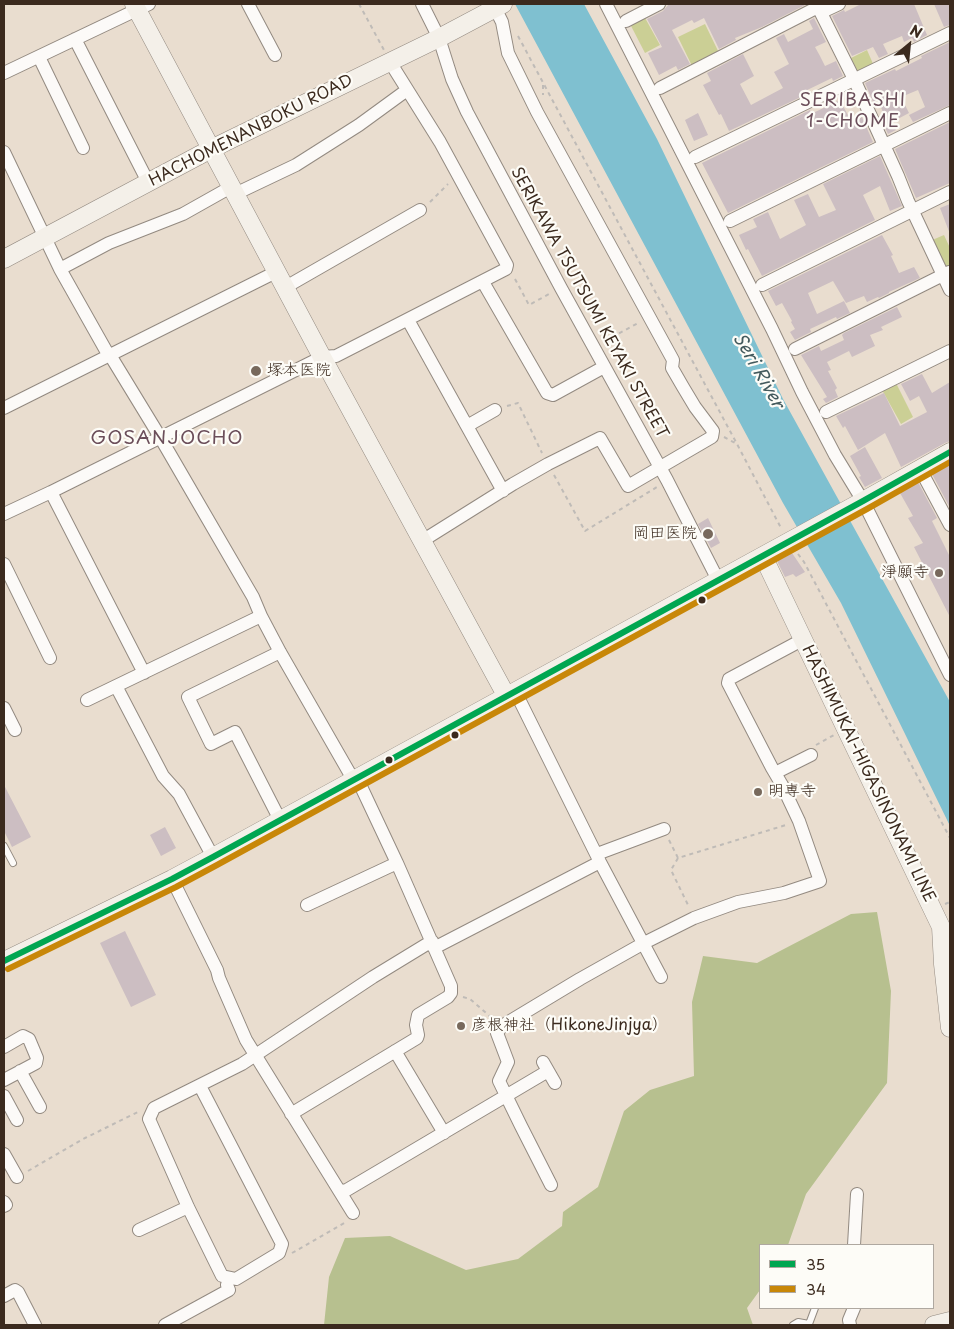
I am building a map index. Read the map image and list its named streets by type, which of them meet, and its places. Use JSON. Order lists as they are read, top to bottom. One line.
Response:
{"streets":{"main road":["HACHOMENANBOKU ROAD","HASHIMUKAI-HIGASINONAMI LINE"],"street":["SERIKAWA TSUTSUMI KEYAKI STREET"]},"crossings":[["HACHOMENANBOKU ROAD","SERIKAWA TSUTSUMI KEYAKI STREET"]],"districts":["SERIBASHI 1-CHOME","GOSANJOCHO"],"water":["Seri River"],"places":["塚本医院","岡田医院","淨願寺","明専寺","彦根神社（HikoneJinjya）"],"lines":["transit line 35","transit line 34"],"legend":["35","34"],"north":"top right"}
